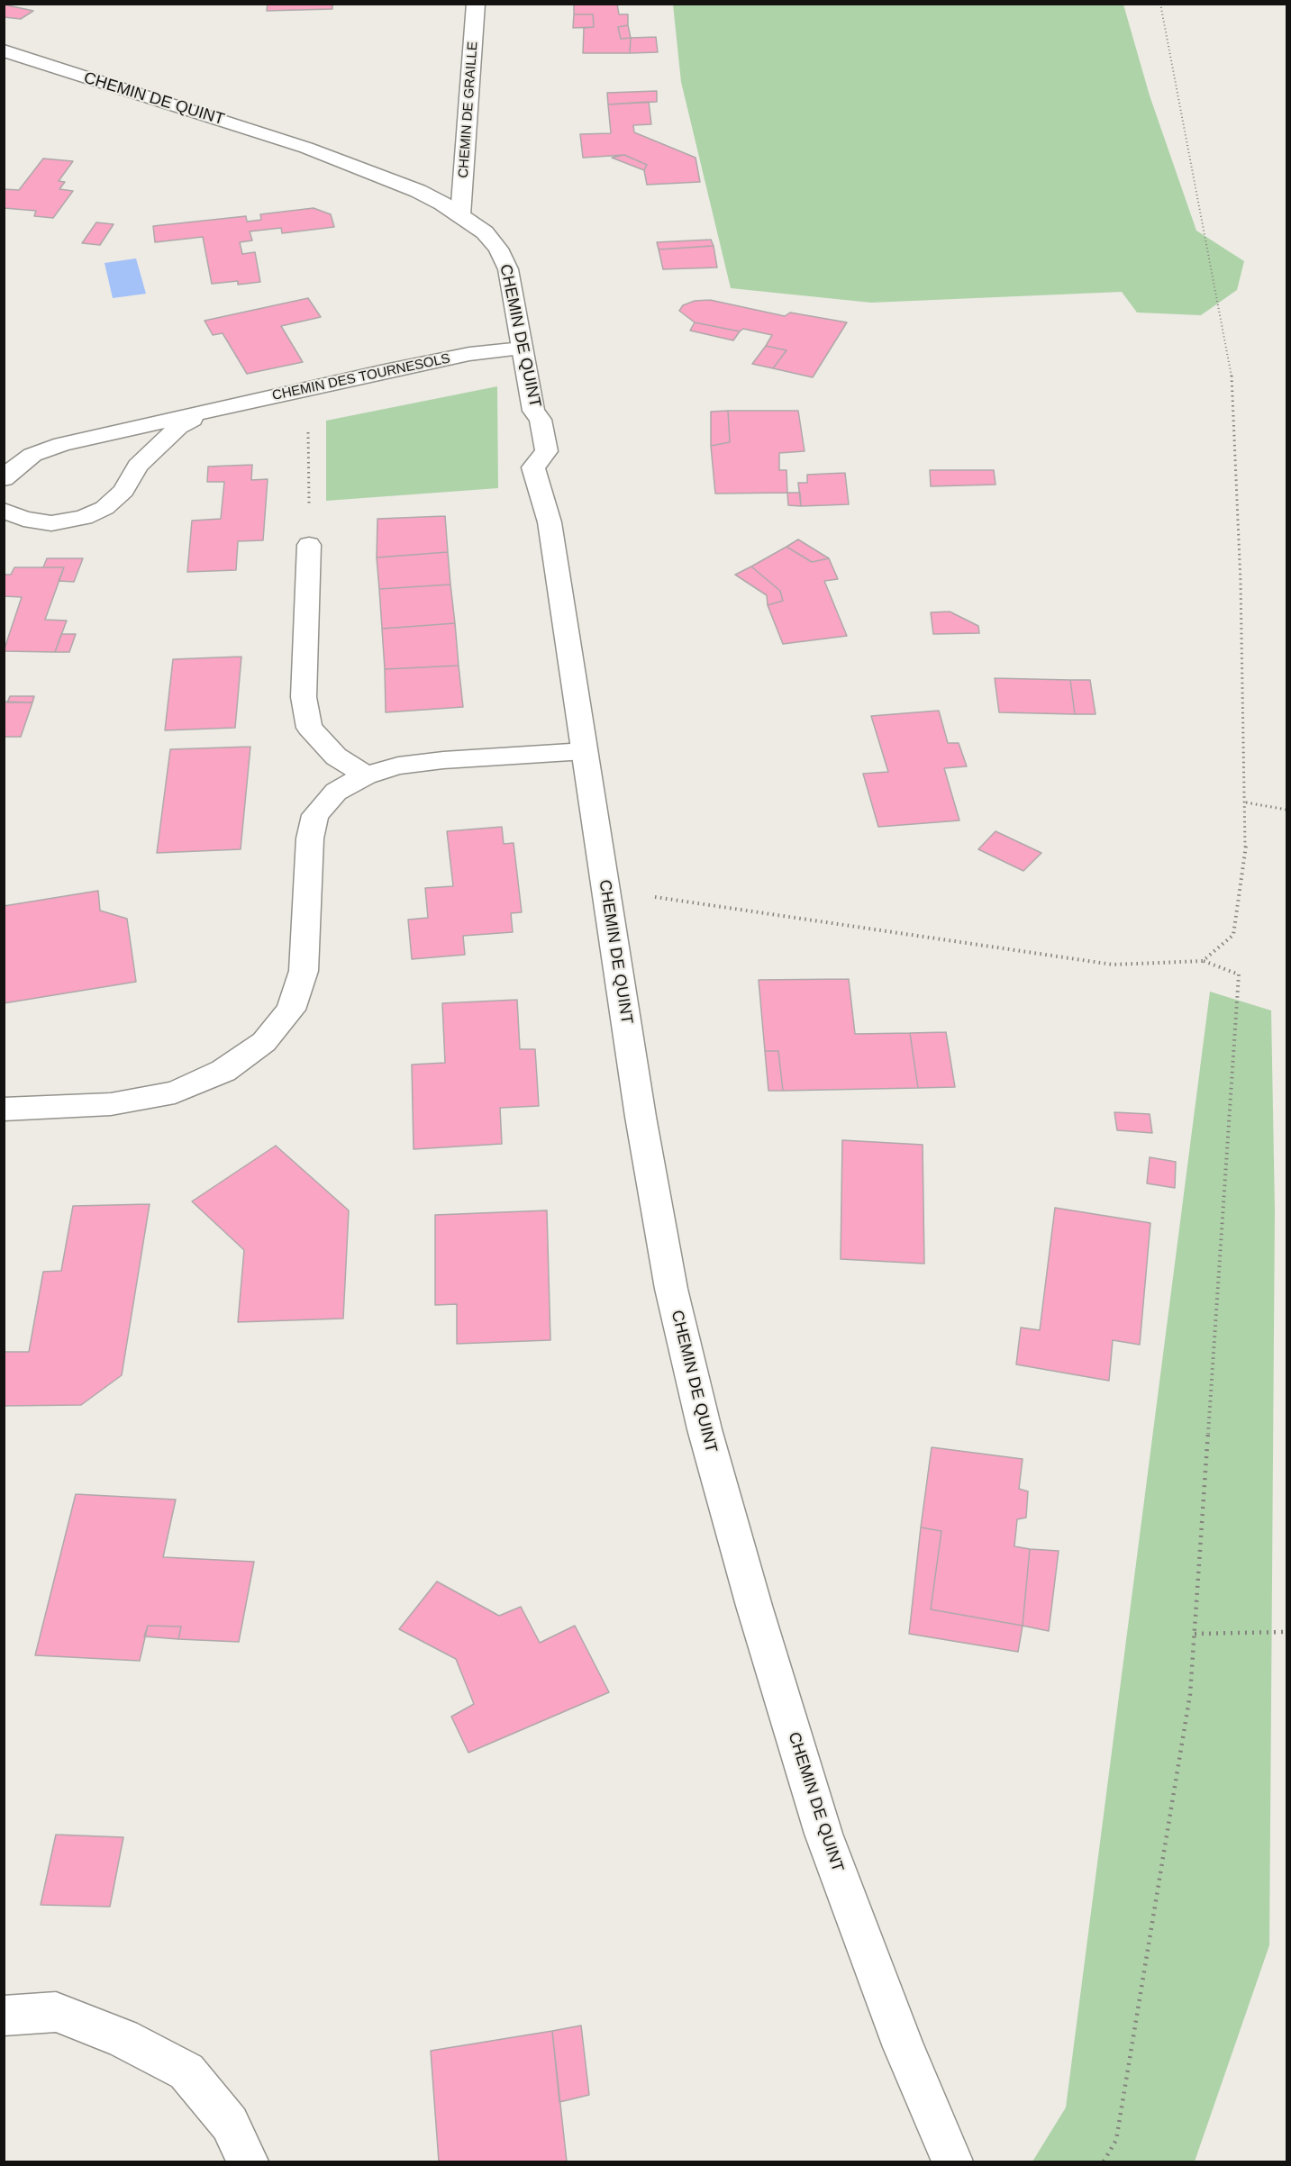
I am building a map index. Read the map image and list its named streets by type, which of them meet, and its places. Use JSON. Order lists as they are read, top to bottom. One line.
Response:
{"streets":{"street":["CHEMIN DE QUINT","CHEMIN DE GRAILLE","CHEMIN DES TOURNESOLS"]},"crossings":[["CHEMIN DE QUINT","CHEMIN DE GRAILLE"],["CHEMIN DE QUINT","CHEMIN DES TOURNESOLS"]]}
